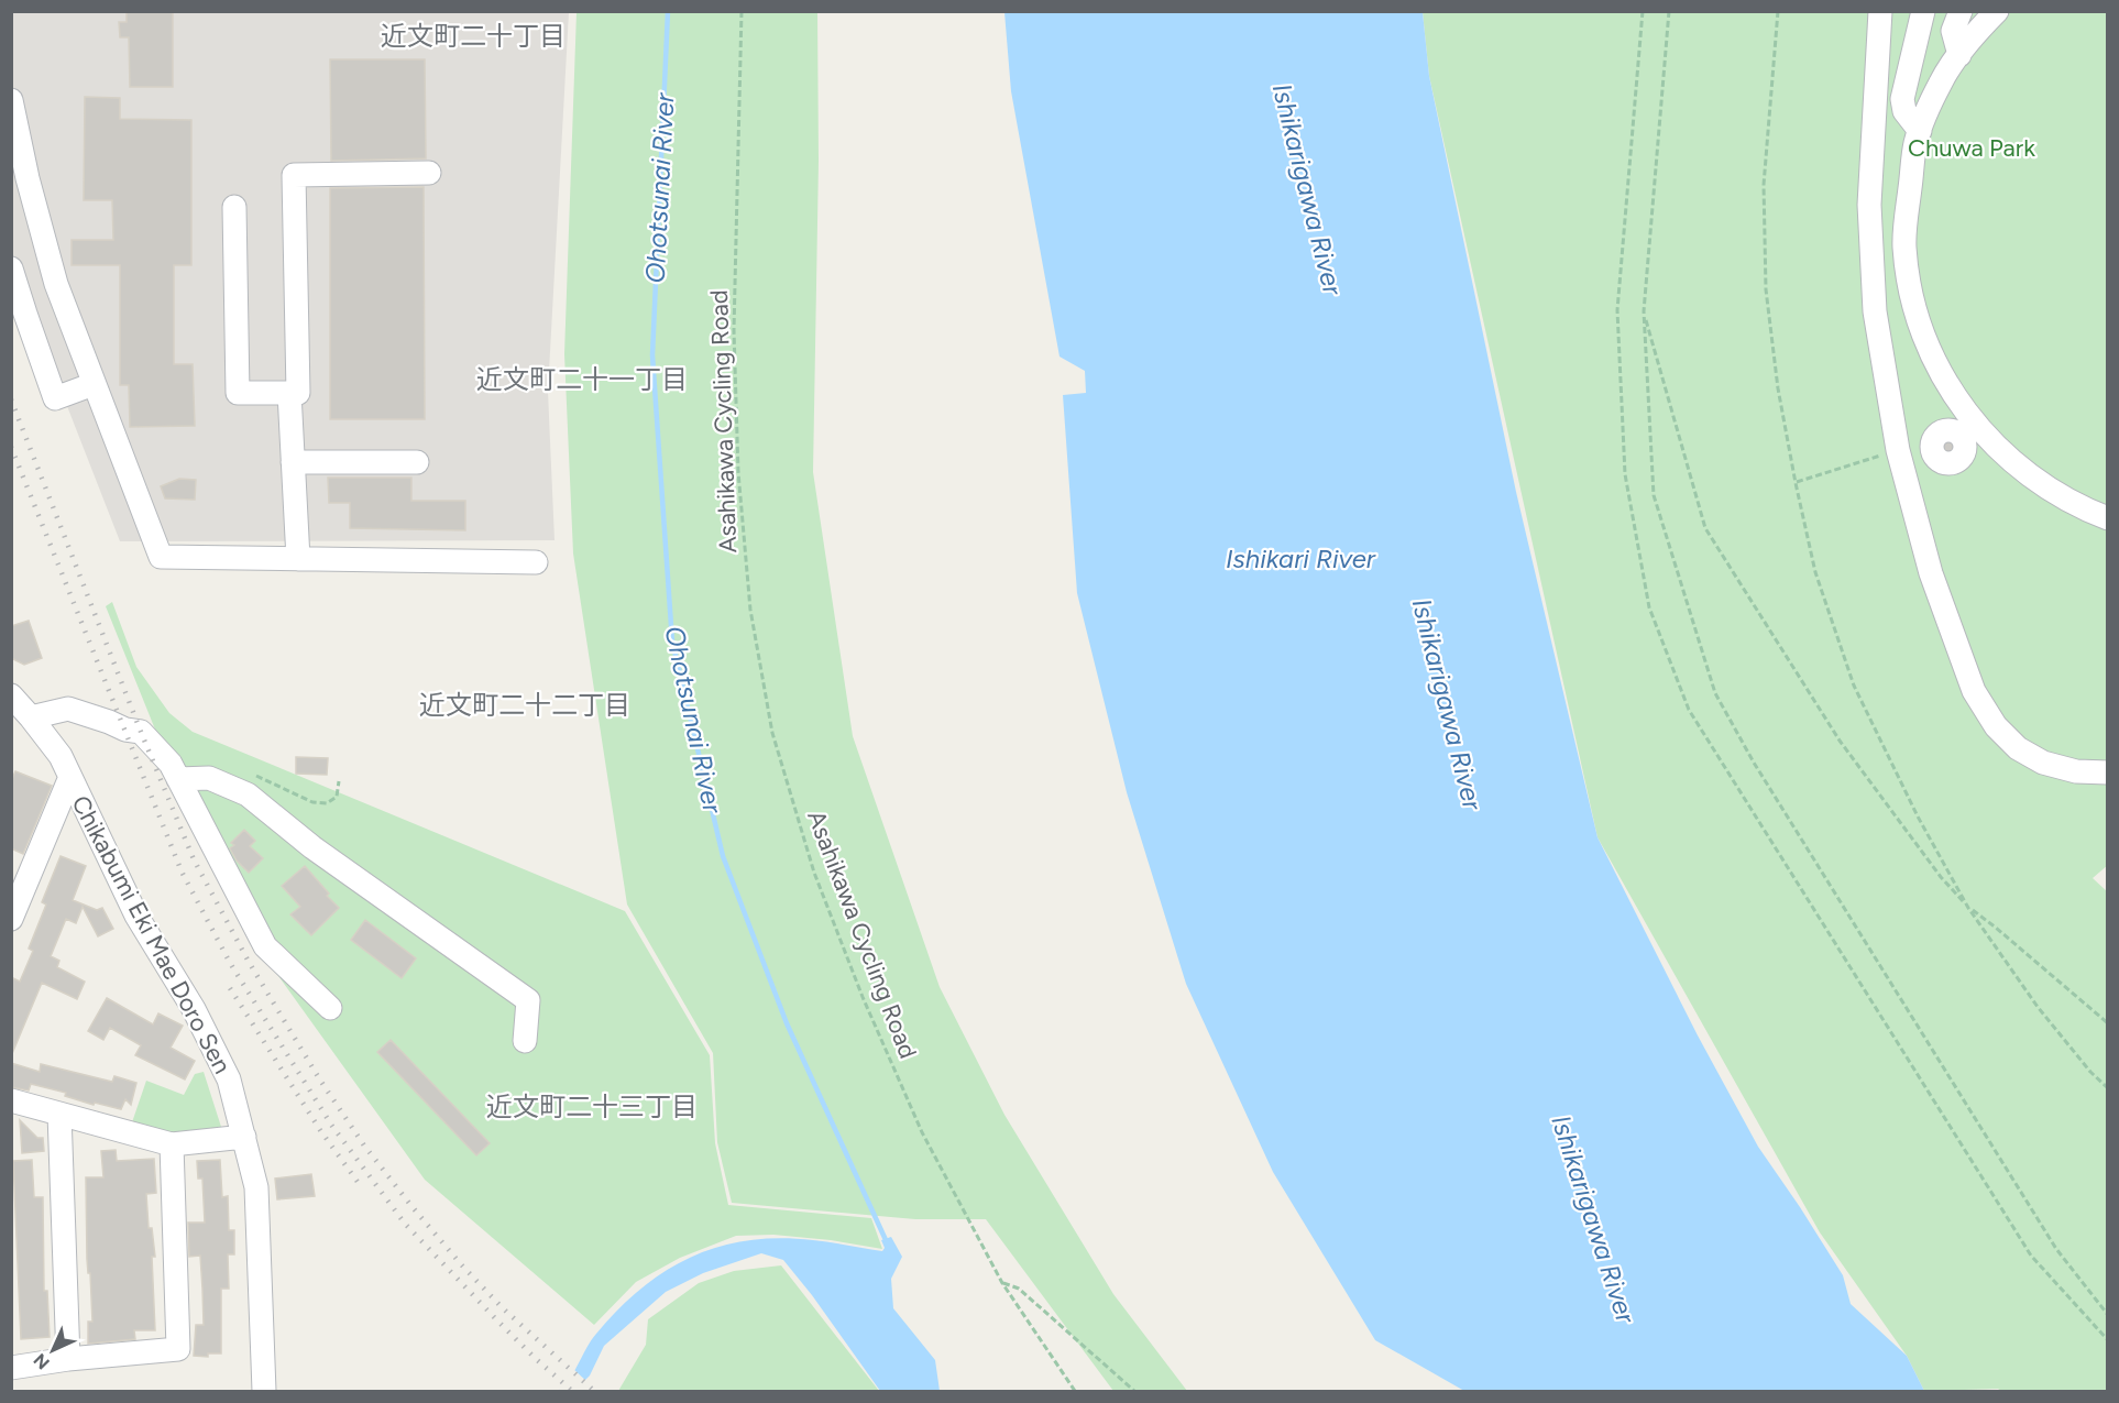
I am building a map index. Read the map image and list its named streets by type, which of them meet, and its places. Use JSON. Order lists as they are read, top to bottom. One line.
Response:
{"streets":{"street":["Chikabumi Eki Mae Doro Sen"],"path":["Asahikawa Cycling Road"]},"districts":["近文町二十丁目","近文町二十一丁目","近文町二十二丁目","近文町二十三丁目"],"water":["Ohotsunai River","Ishikarigawa River","Ishikari River"],"parks":["Chuwa Park"],"north":"bottom left"}
